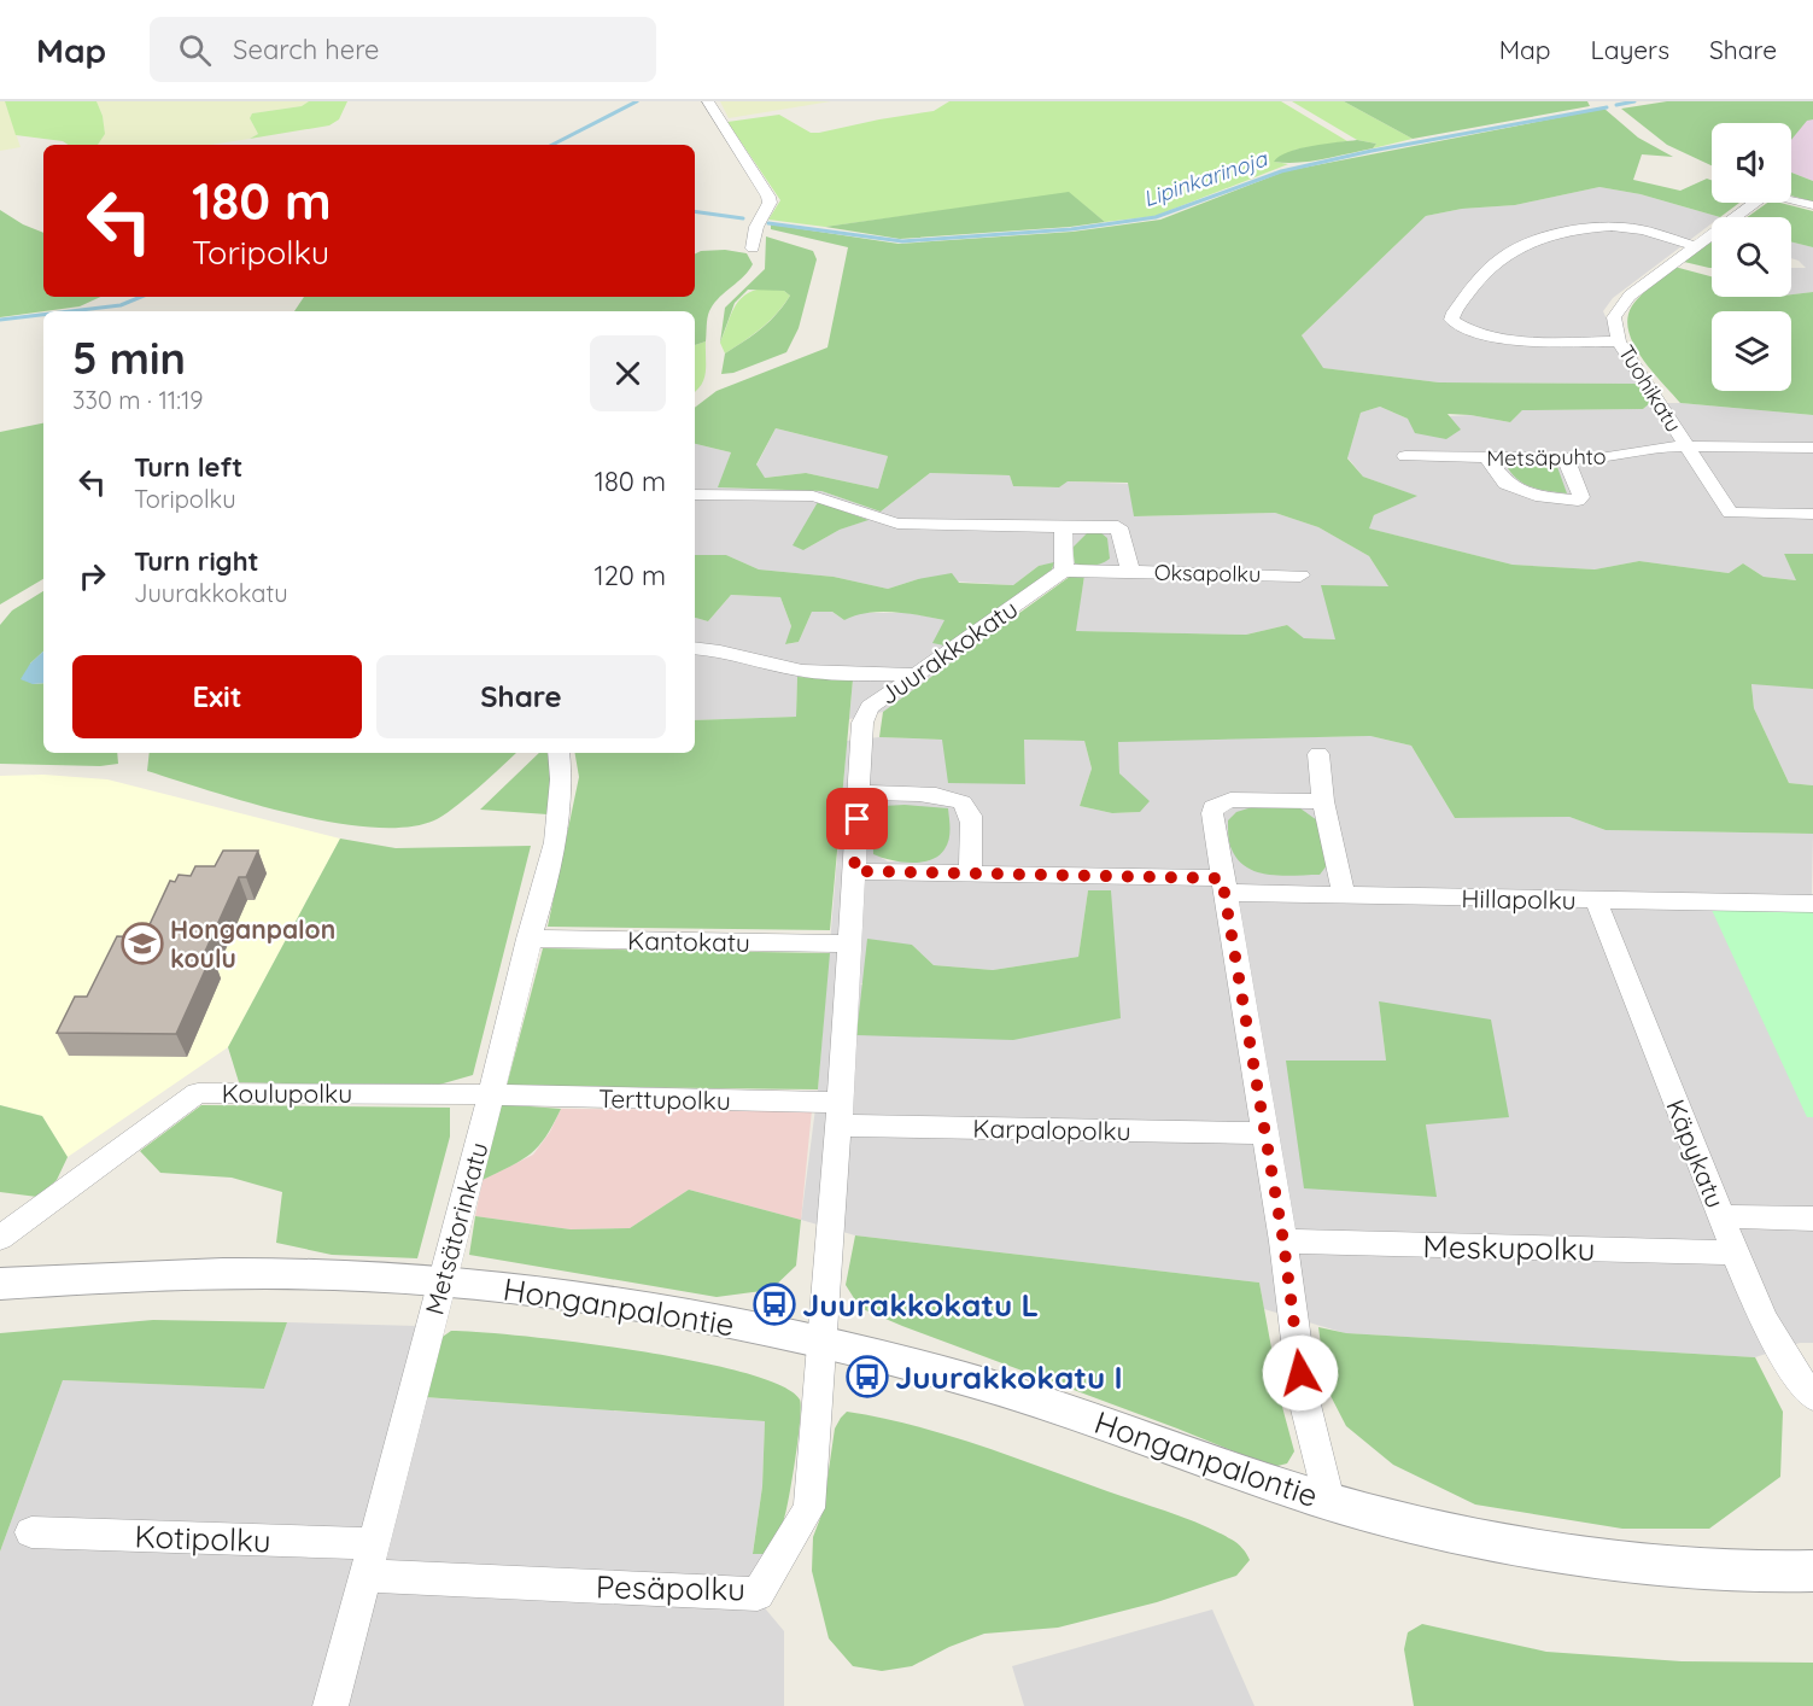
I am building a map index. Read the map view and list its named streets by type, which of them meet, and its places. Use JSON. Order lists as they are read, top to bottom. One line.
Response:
{"streets":{"street":["Tuohikatu","Metsäpuhto","Oksapolku","Juurakkokatu","Hillapolku","Kantokatu","Koulupolku","Terttupolku","Karpalopolku","Käpykatu","Metsätorinkatu","Meskupolku","Honganpalontie","Kotipolku","Pesäpolku"]},"crossings":[["Tuohikatu","Metsäpuhto"],["Juurakkokatu","Hillapolku"],["Juurakkokatu","Kantokatu"],["Juurakkokatu","Terttupolku"],["Juurakkokatu","Karpalopolku"],["Juurakkokatu","Honganpalontie"],["Juurakkokatu","Pesäpolku"],["Hillapolku","Käpykatu"],["Kantokatu","Metsätorinkatu"],["Koulupolku","Terttupolku"],["Koulupolku","Metsätorinkatu"],["Terttupolku","Karpalopolku"],["Terttupolku","Metsätorinkatu"],["Käpykatu","Meskupolku"],["Metsätorinkatu","Honganpalontie"],["Metsätorinkatu","Kotipolku"],["Metsätorinkatu","Pesäpolku"],["Honganpalontie","Pesäpolku"],["Kotipolku","Pesäpolku"]],"water":["Lipinkarinoja"],"places":{"school or university":["Honganpalon koulu"],"bus stop":["Juurakkokatu L","Juurakkokatu I"]},"page":{"header":"Map","search":"Search here","nav":["Map","Layers","Share"],"turn":["180 m","Toripolku"],"heading":["5 min","330 m · 11:19"],"list":[{"name":"Turn left","note":"Toripolku","value":"180 m"},{"name":"Turn right","note":"Juurakkokatu","value":"120 m"}],"buttons":["Exit","Share"]}}
